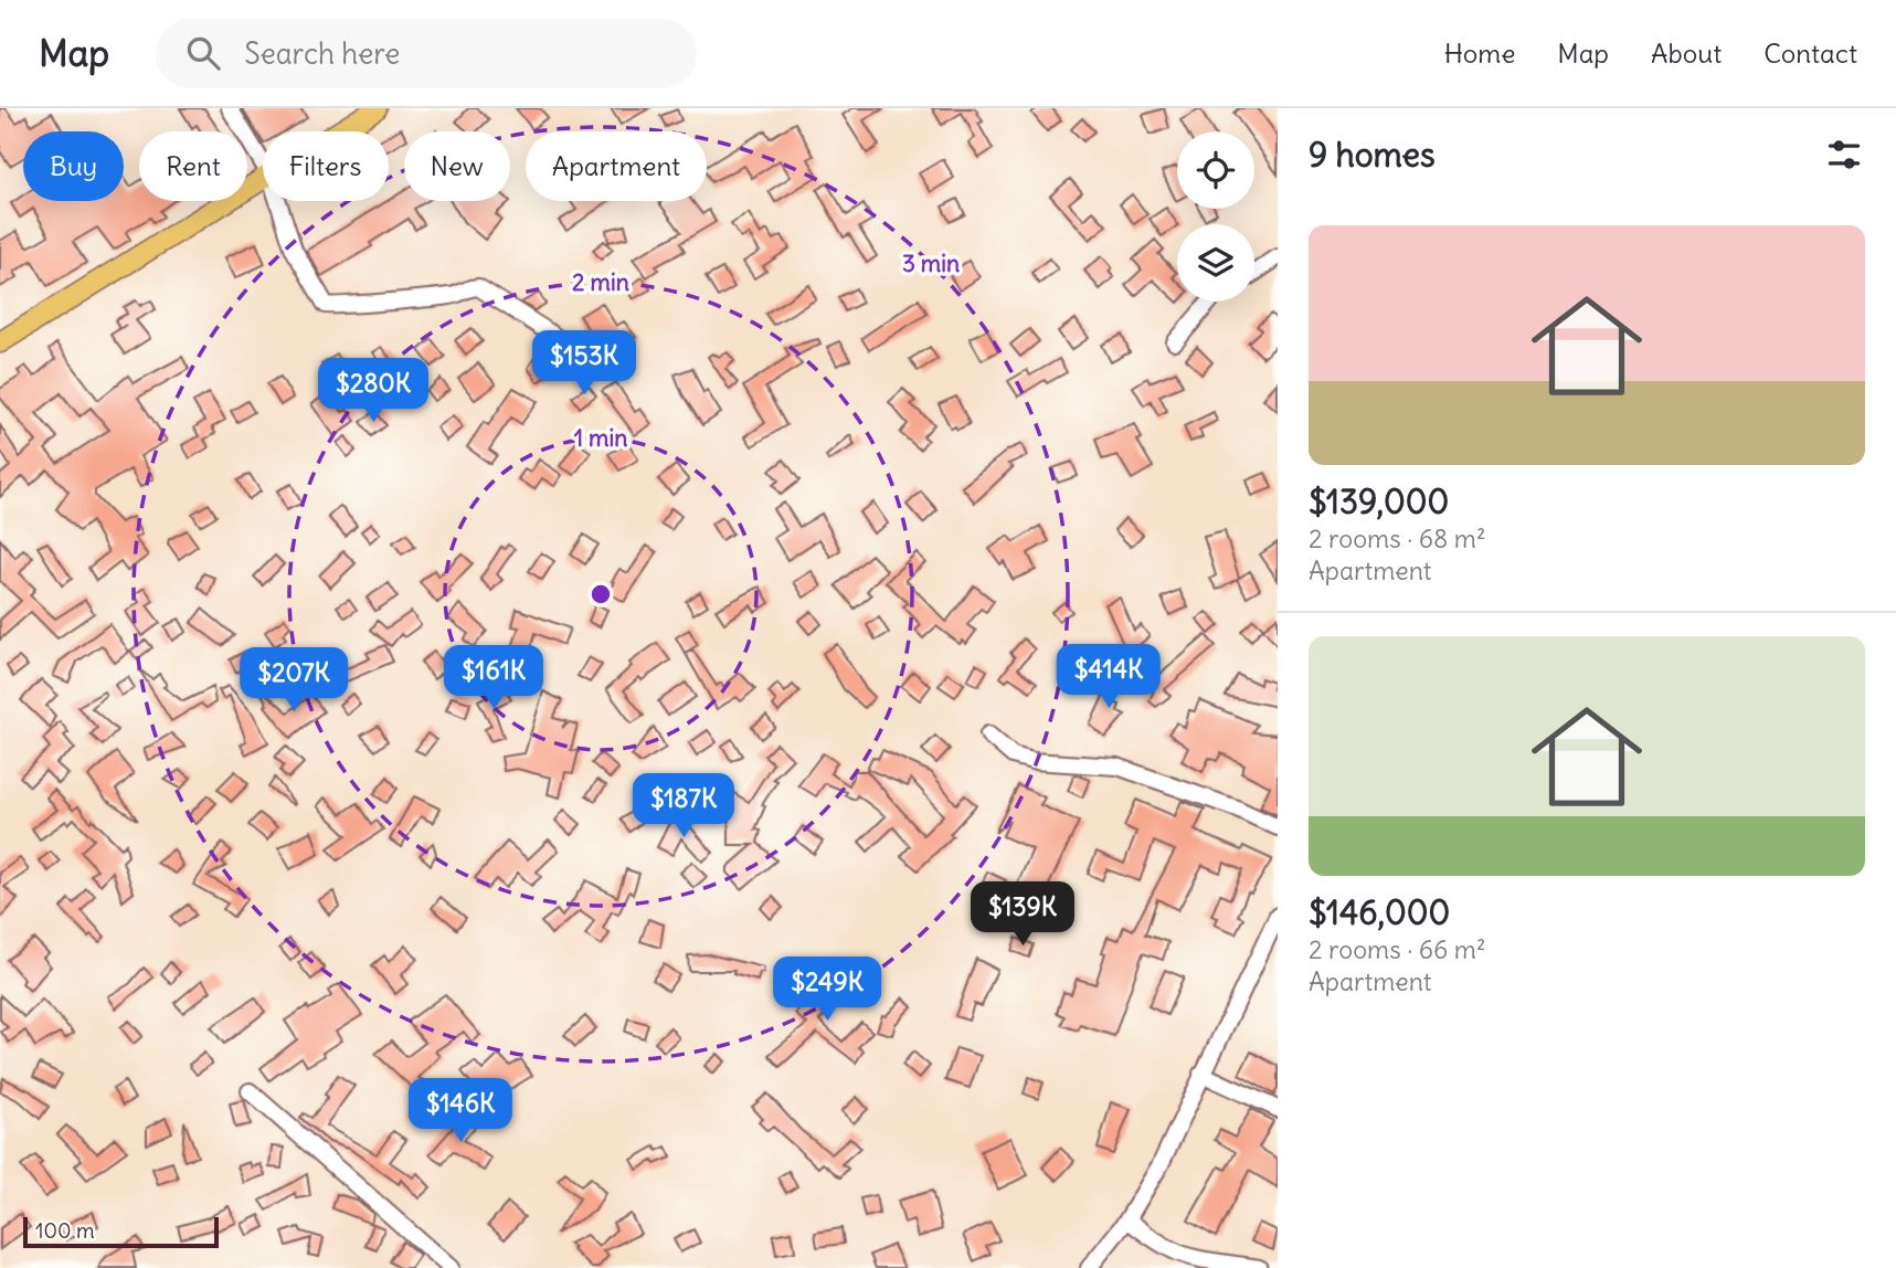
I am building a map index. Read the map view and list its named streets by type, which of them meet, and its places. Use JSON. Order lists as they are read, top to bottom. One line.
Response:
{"scale_bar":"100 m","page":{"header":"Map","search":"Search here","nav":["Home","Map","About","Contact"],"heading":"9 homes","chip":["Buy","Rent","Filters","New","Apartment"],"list":[{"name":"$139,000","note":"2 rooms · 68 m² · Apartment"},{"name":"$146,000","note":"2 rooms · 66 m² · Apartment"}],"price":["$153K","$280K","$414K","$161K","$207K","$187K","$139K","$249K","$146K"],"scale":"100 m"},"rings":["3 min","2 min","1 min"]}
